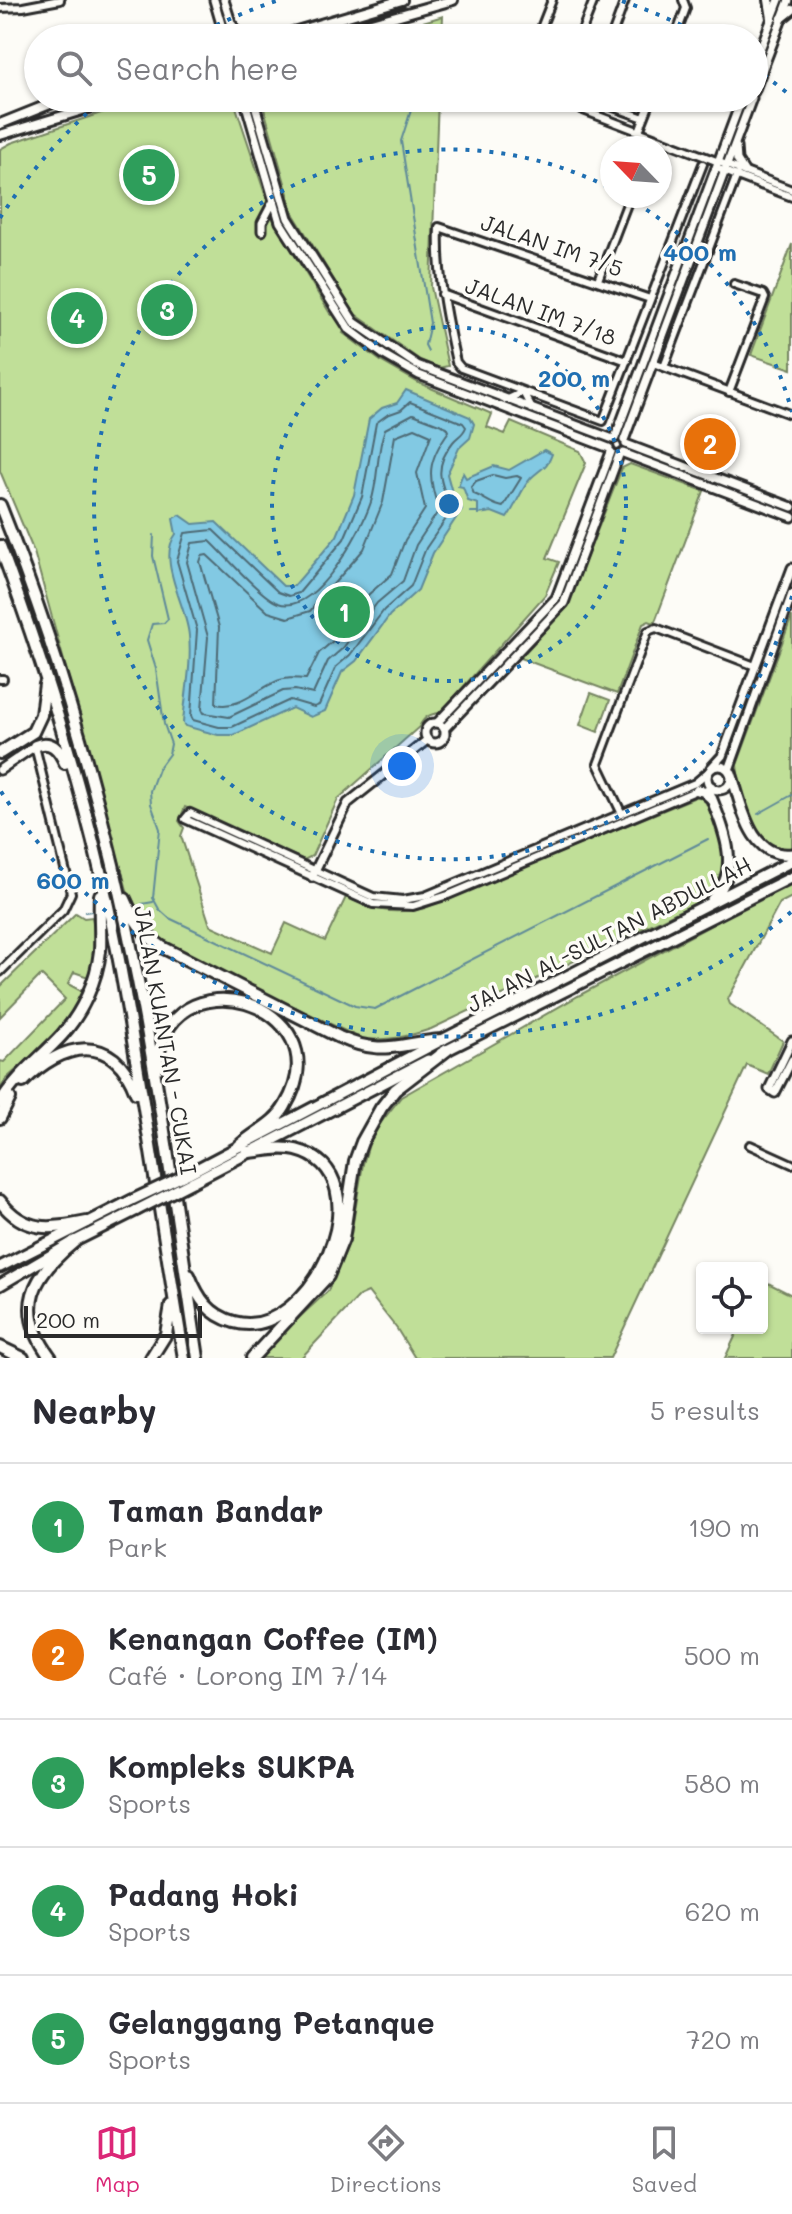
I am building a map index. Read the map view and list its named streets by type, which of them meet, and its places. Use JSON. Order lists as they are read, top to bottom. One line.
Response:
{"streets":{"highway":["JALAN KUANTAN - CUKAI"],"main road":["JALAN AL-SULTAN ABDULLAH"],"street":["JALAN IM 7/5","JALAN IM 7/18"]},"crossings":[["JALAN IM 7/5","JALAN IM 7/18"]],"scale_bar":"200 m","north":"top left","page":{"search":"Search here","pins":["5","3","4","2","1"],"scale":"200 m","heading":["Nearby","5 results"],"list":[{"mark":"1","name":"Taman Bandar","note":"Park","value":"190 m"},{"mark":"2","name":"Kenangan Coffee (IM)","note":"Café · Lorong IM 7/14","value":"500 m"},{"mark":"3","name":"Kompleks SUKPA","note":"Sports","value":"580 m"},{"mark":"4","name":"Padang Hoki","note":"Sports","value":"620 m"},{"mark":"5","name":"Gelanggang Petanque","note":"Sports","value":"720 m"}],"nav":["Map","Directions","Saved"]},"rings":["400 m","200 m","600 m"]}
